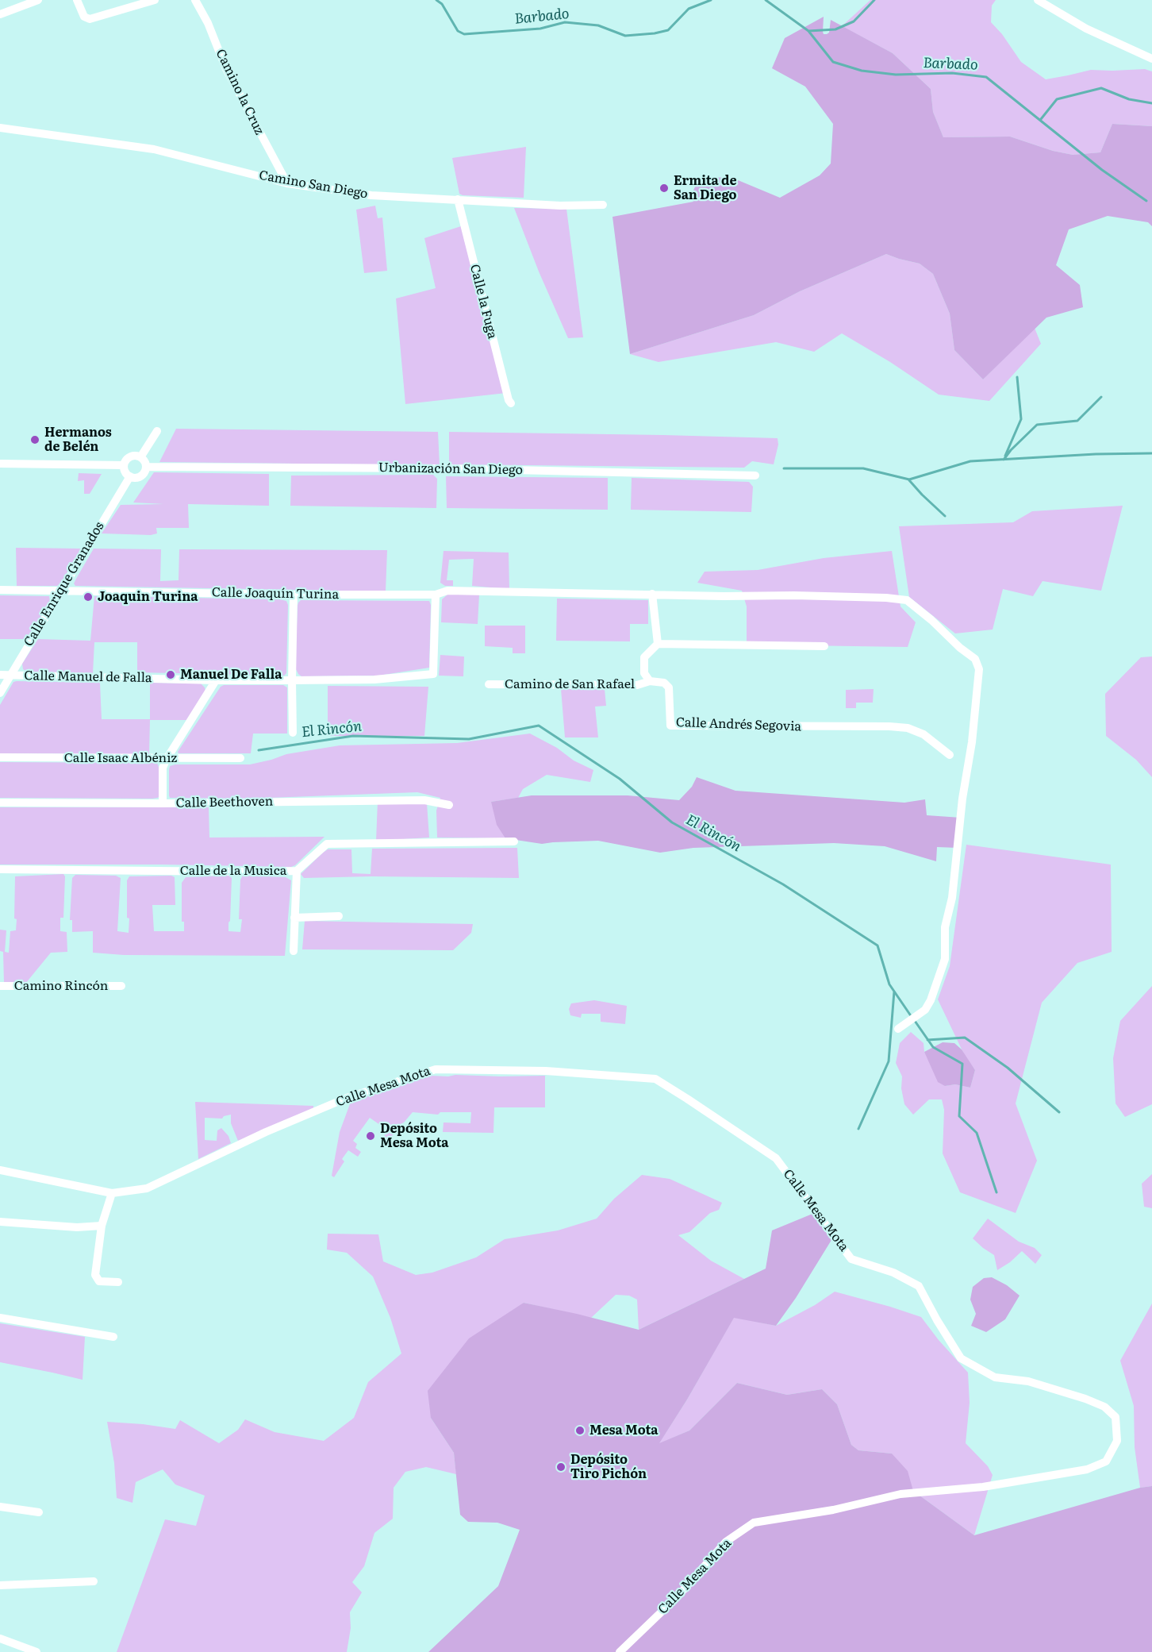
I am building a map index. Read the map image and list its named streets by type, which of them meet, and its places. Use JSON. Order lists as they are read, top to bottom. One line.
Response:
{"streets":{"street":["Camino la Cruz","Camino San Diego","Calle la Fuga","Urbanización San Diego","Calle Enrique Granados","Calle Joaquín Turina","Calle Manuel de Falla","Camino de San Rafael","Calle Andrés Segovia","Calle Isaac Albéniz","Calle Beethoven","Calle de la Musica","Camino Rincón","Calle Mesa Mota"]},"crossings":[["Camino la Cruz","Camino San Diego"],["Camino San Diego","Calle la Fuga"],["Urbanización San Diego","Calle Enrique Granados"],["Calle Enrique Granados","Calle Joaquín Turina"],["Calle Enrique Granados","Calle Manuel de Falla"],["Calle Joaquín Turina","Calle Manuel de Falla"],["Camino de San Rafael","Calle Andrés Segovia"]],"water":["Barbado","El Rincón"],"places":["Ermita de San Diego","Hermanos de Belén","Joaquin Turina","Manuel De Falla","Depósito Mesa Mota","Mesa Mota","Depósito Tiro Pichón"]}
